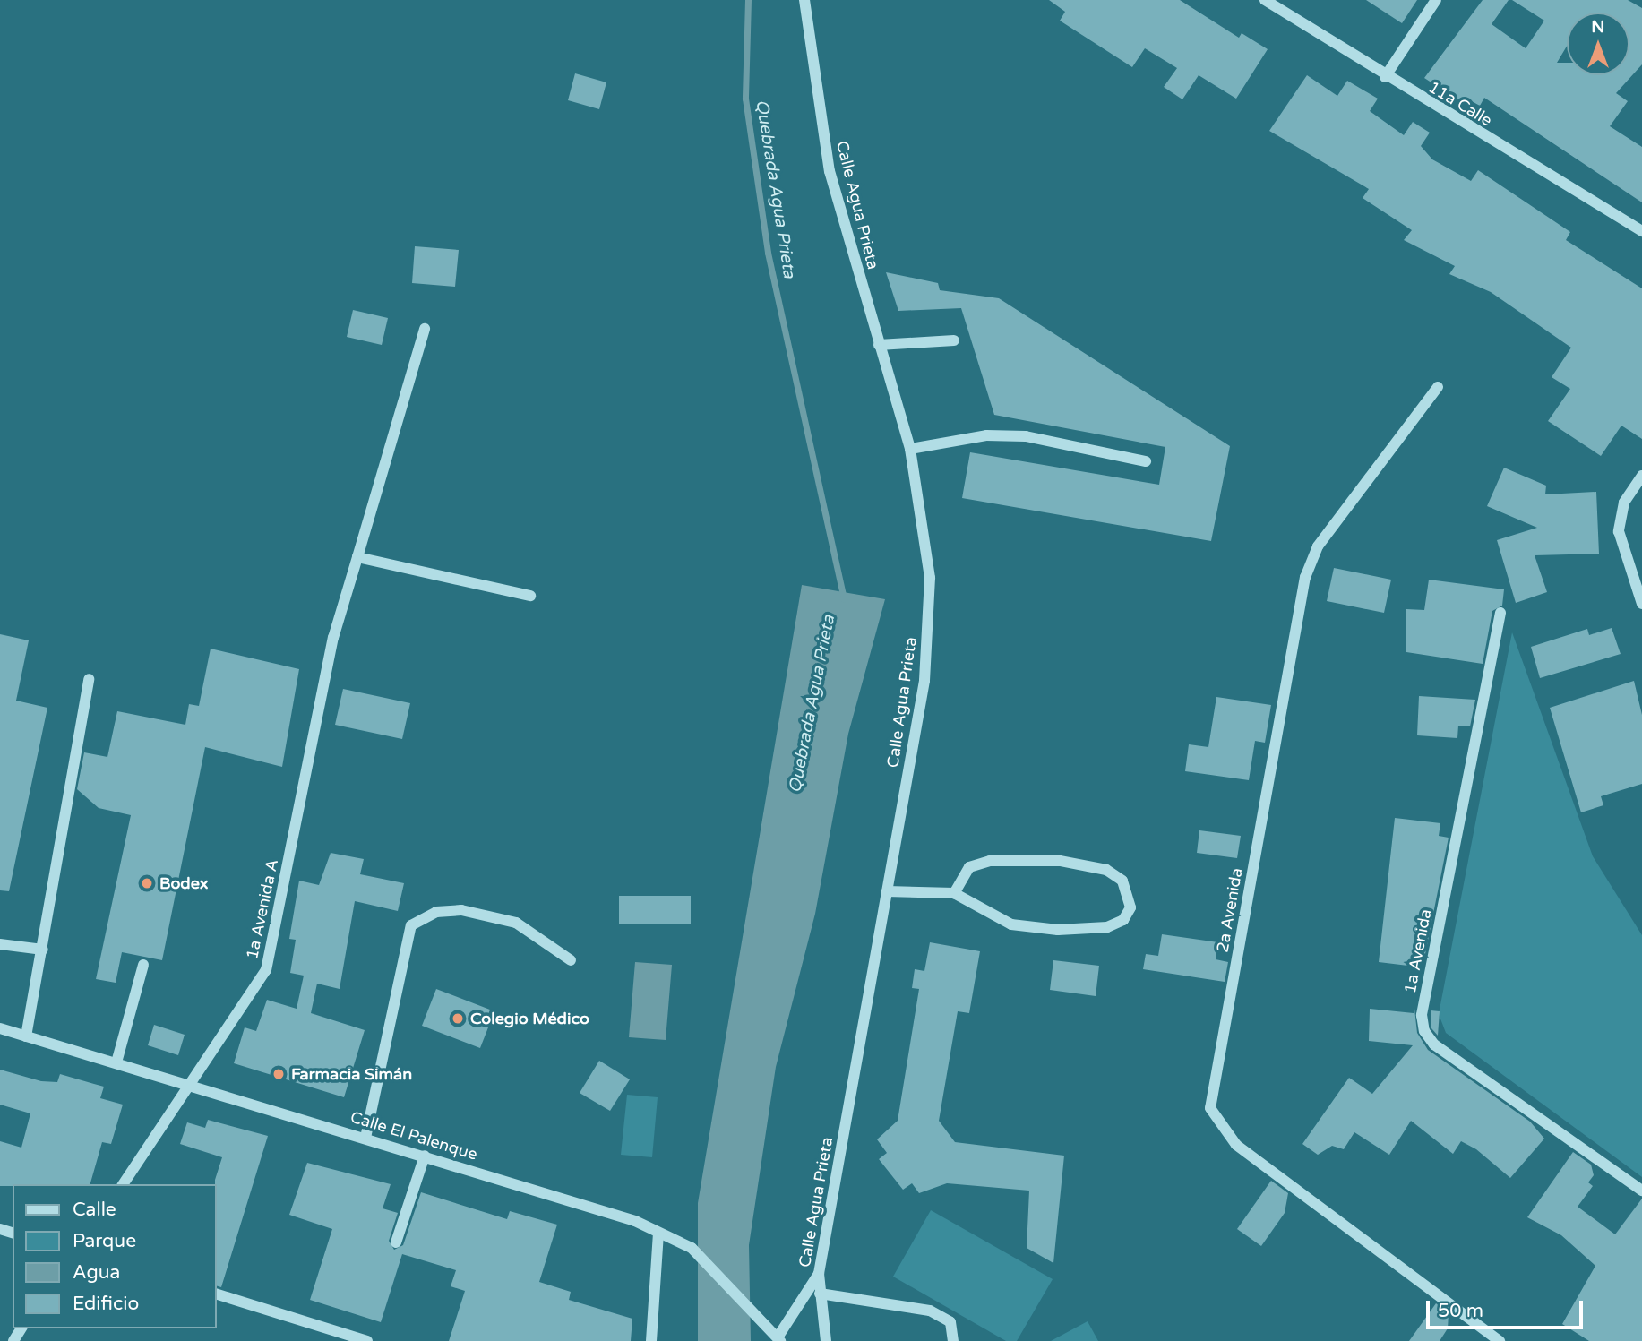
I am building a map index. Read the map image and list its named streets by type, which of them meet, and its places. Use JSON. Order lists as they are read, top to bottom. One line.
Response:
{"streets":{"street":["11a Calle","Calle Agua Prieta","1a Avenida A","2a Avenida","1a Avenida","Calle El Palenque"]},"crossings":[["1a Avenida A","Calle El Palenque"]],"water":["Quebrada Agua Prieta"],"places":["Bodex","Colegio Médico","Farmacia Simán"],"legend":["Calle","Parque","Agua","Edificio"],"scale_bar":"50 m","north":"top"}
